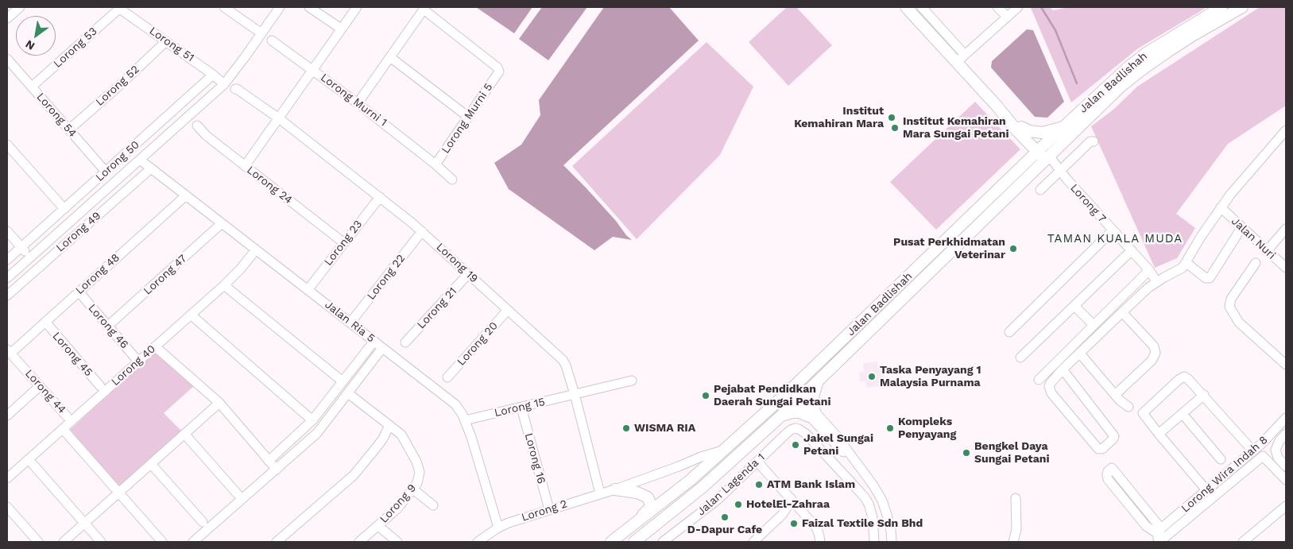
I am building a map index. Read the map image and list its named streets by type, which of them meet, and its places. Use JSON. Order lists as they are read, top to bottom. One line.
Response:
{"streets":{"main road":["Jalan Badlishah"],"street":["Lorong 51","Lorong 53","Lorong 52","Lorong Murni 1","Lorong 54","Lorong Murni 5","Lorong 50","Lorong 24","Lorong 7","Lorong 49","Jalan Nuri","Lorong 23","Lorong 19","Lorong 48","Lorong 47","Lorong 22","Lorong 21","Jalan Ria 5","Lorong 46","Lorong 20","Lorong 45","Lorong 40","Lorong 44","Lorong 15","Lorong 16","Lorong Wira Indah 8","Jalan Lagenda 1","Lorong 9","Lorong 2"]},"crossings":[["Lorong 51","Lorong 53"],["Lorong 51","Lorong 52"],["Lorong 51","Lorong 50"],["Lorong 53","Lorong 54"],["Jalan Badlishah","Lorong 7"],["Jalan Badlishah","Lorong 2"],["Lorong 52","Lorong 54"],["Lorong Murni 1","Lorong Murni 5"],["Lorong 54","Lorong 50"],["Lorong 24","Lorong 23"],["Lorong 49","Jalan Ria 5"],["Lorong 23","Lorong 19"],["Lorong 23","Jalan Ria 5"],["Lorong 19","Lorong 22"],["Lorong 19","Lorong 21"],["Lorong 19","Lorong 20"],["Lorong 19","Lorong 15"],["Lorong 19","Lorong 2"],["Lorong 48","Jalan Ria 5"],["Lorong 48","Lorong 46"],["Lorong 48","Lorong 45"],["Lorong 48","Lorong 44"],["Lorong 47","Jalan Ria 5"],["Lorong 47","Lorong 46"],["Lorong 22","Jalan Ria 5"],["Jalan Ria 5","Lorong 40"],["Jalan Ria 5","Lorong 15"],["Jalan Ria 5","Lorong 2"],["Lorong 46","Lorong 40"],["Lorong 15","Lorong 16"],["Lorong 16","Lorong 2"]],"districts":["TAMAN KUALA MUDA"],"places":["Institut Kemahiran Mara","Institut Kemahiran Mara Sungai Petani","Pusat Perkhidmatan Veterinar","Taska Penyayang 1 Malaysia Purnama","Pejabat Pendidkan Daerah Sungai Petani","WISMA RIA","Kompleks Penyayang","Jakel Sungai Petani","Bengkel Daya Sungai Petani","ATM Bank Islam","HotelEl-Zahraa","D-Dapur Cafe","Faizal Textile Sdn Bhd"],"north":"bottom left"}
